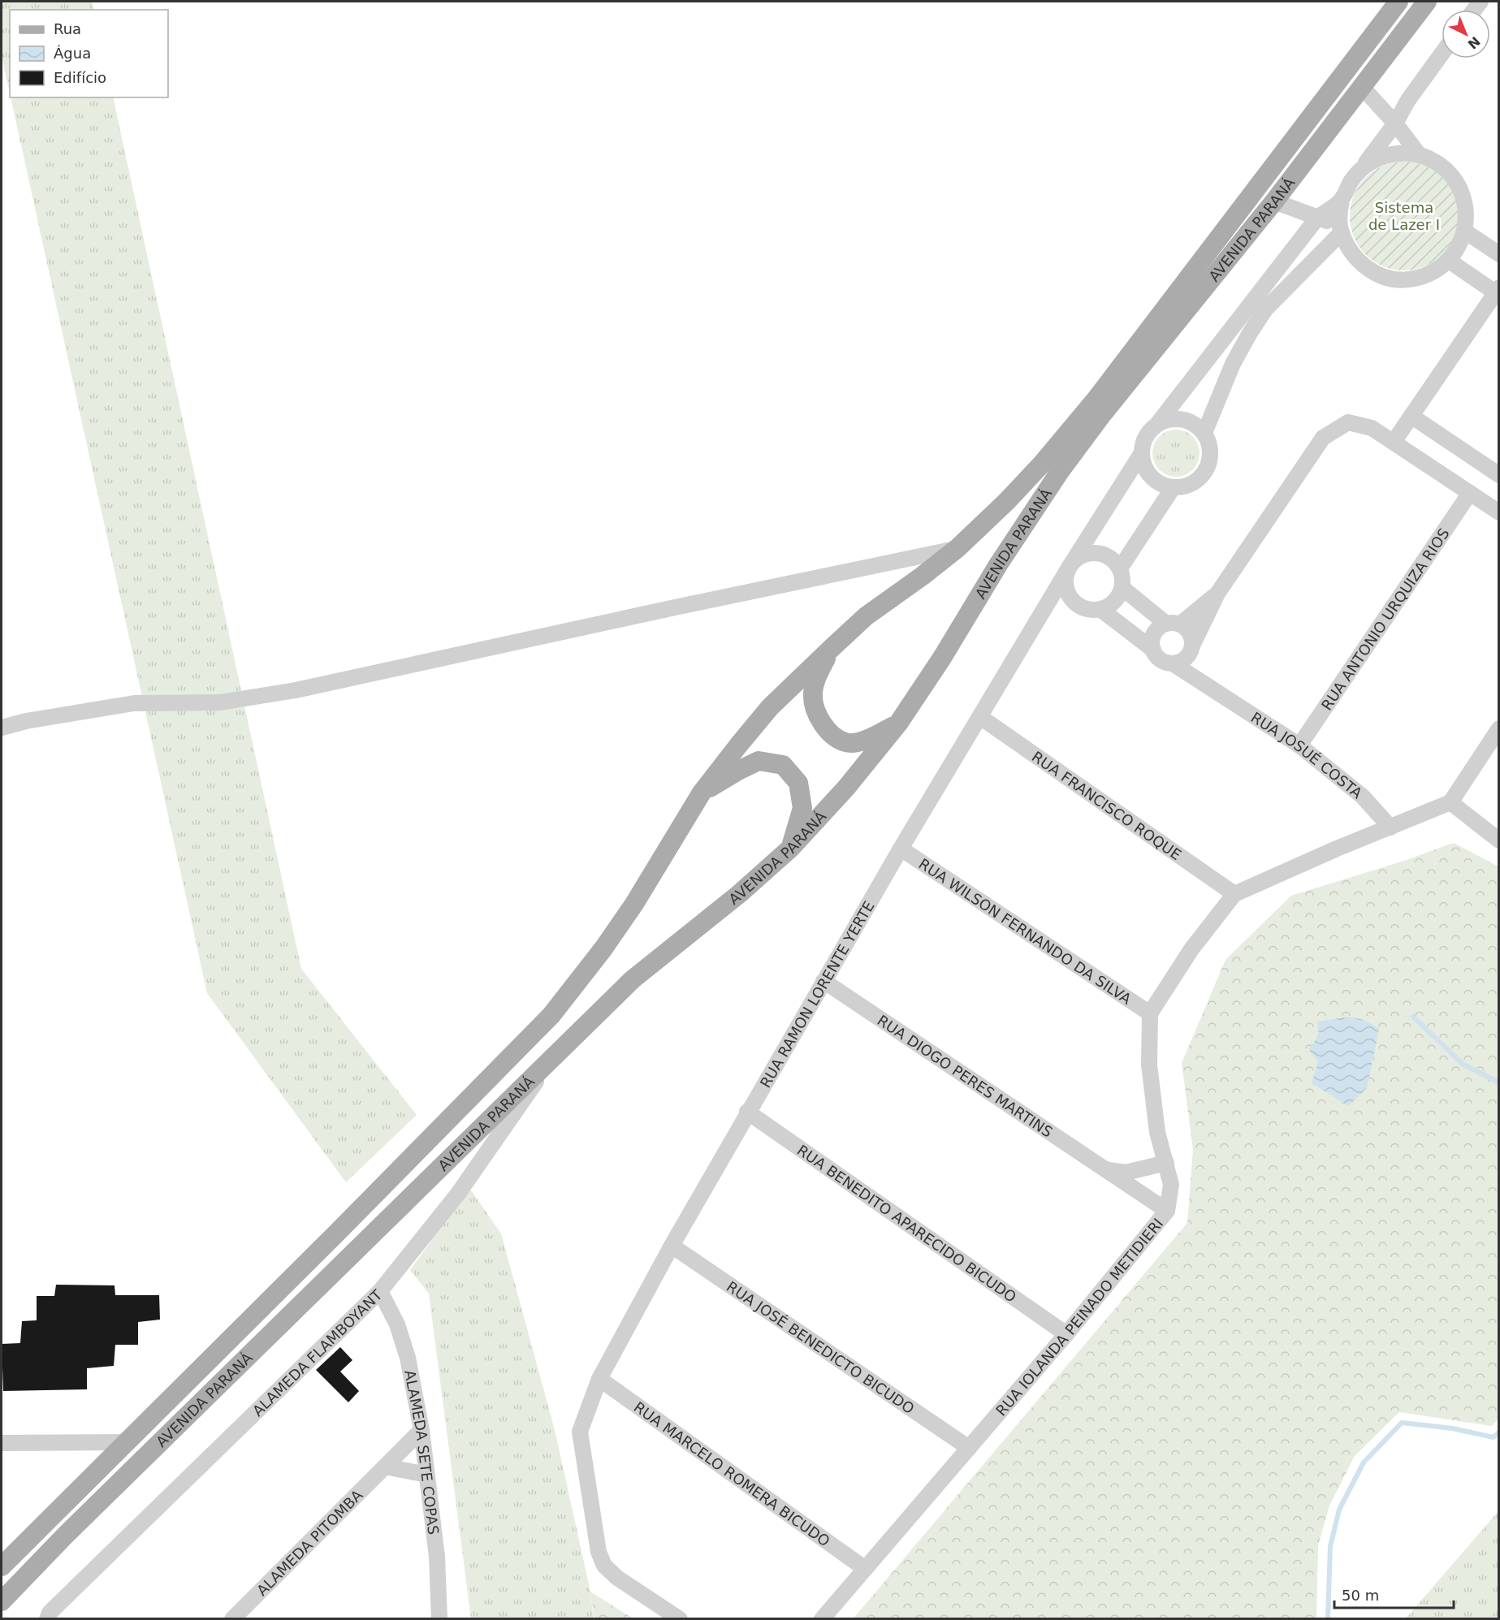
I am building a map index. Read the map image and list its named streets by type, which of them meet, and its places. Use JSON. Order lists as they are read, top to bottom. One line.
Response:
{"streets":{"main road":["AVENIDA PARANÁ"],"street":["RUA ANTONIO URQUIZA RIOS","RUA JOSUÉ COSTA","RUA FRANCISCO ROQUE","RUA WILSON FERNANDO DA SILVA","RUA RAMON LORENTE YERTE","RUA DIOGO PERES MARTINS","RUA BENEDITO APARECIDO BICUDO","RUA IOLANDA PEINADO METIDIERI","RUA JOSÉ BENEDICTO BICUDO","ALAMEDA FLAMBOYANT","ALAMEDA SETE COPAS","RUA MARCELO ROMERA BICUDO","ALAMEDA PITOMBA"]},"crossings":[["AVENIDA PARANÁ","ALAMEDA FLAMBOYANT"],["RUA ANTONIO URQUIZA RIOS","RUA JOSUÉ COSTA"],["RUA FRANCISCO ROQUE","RUA RAMON LORENTE YERTE"],["RUA WILSON FERNANDO DA SILVA","RUA RAMON LORENTE YERTE"],["RUA WILSON FERNANDO DA SILVA","RUA IOLANDA PEINADO METIDIERI"],["RUA RAMON LORENTE YERTE","RUA DIOGO PERES MARTINS"],["RUA RAMON LORENTE YERTE","RUA BENEDITO APARECIDO BICUDO"],["RUA RAMON LORENTE YERTE","RUA JOSÉ BENEDICTO BICUDO"],["RUA RAMON LORENTE YERTE","RUA MARCELO ROMERA BICUDO"],["RUA DIOGO PERES MARTINS","RUA IOLANDA PEINADO METIDIERI"],["RUA BENEDITO APARECIDO BICUDO","RUA IOLANDA PEINADO METIDIERI"],["RUA IOLANDA PEINADO METIDIERI","RUA JOSÉ BENEDICTO BICUDO"],["RUA IOLANDA PEINADO METIDIERI","RUA MARCELO ROMERA BICUDO"],["ALAMEDA FLAMBOYANT","ALAMEDA SETE COPAS"],["ALAMEDA SETE COPAS","ALAMEDA PITOMBA"]],"parks":["Sistema de Lazer I"],"legend":["Rua","Água","Edifício"],"scale_bar":"50 m","north":"bottom right"}
